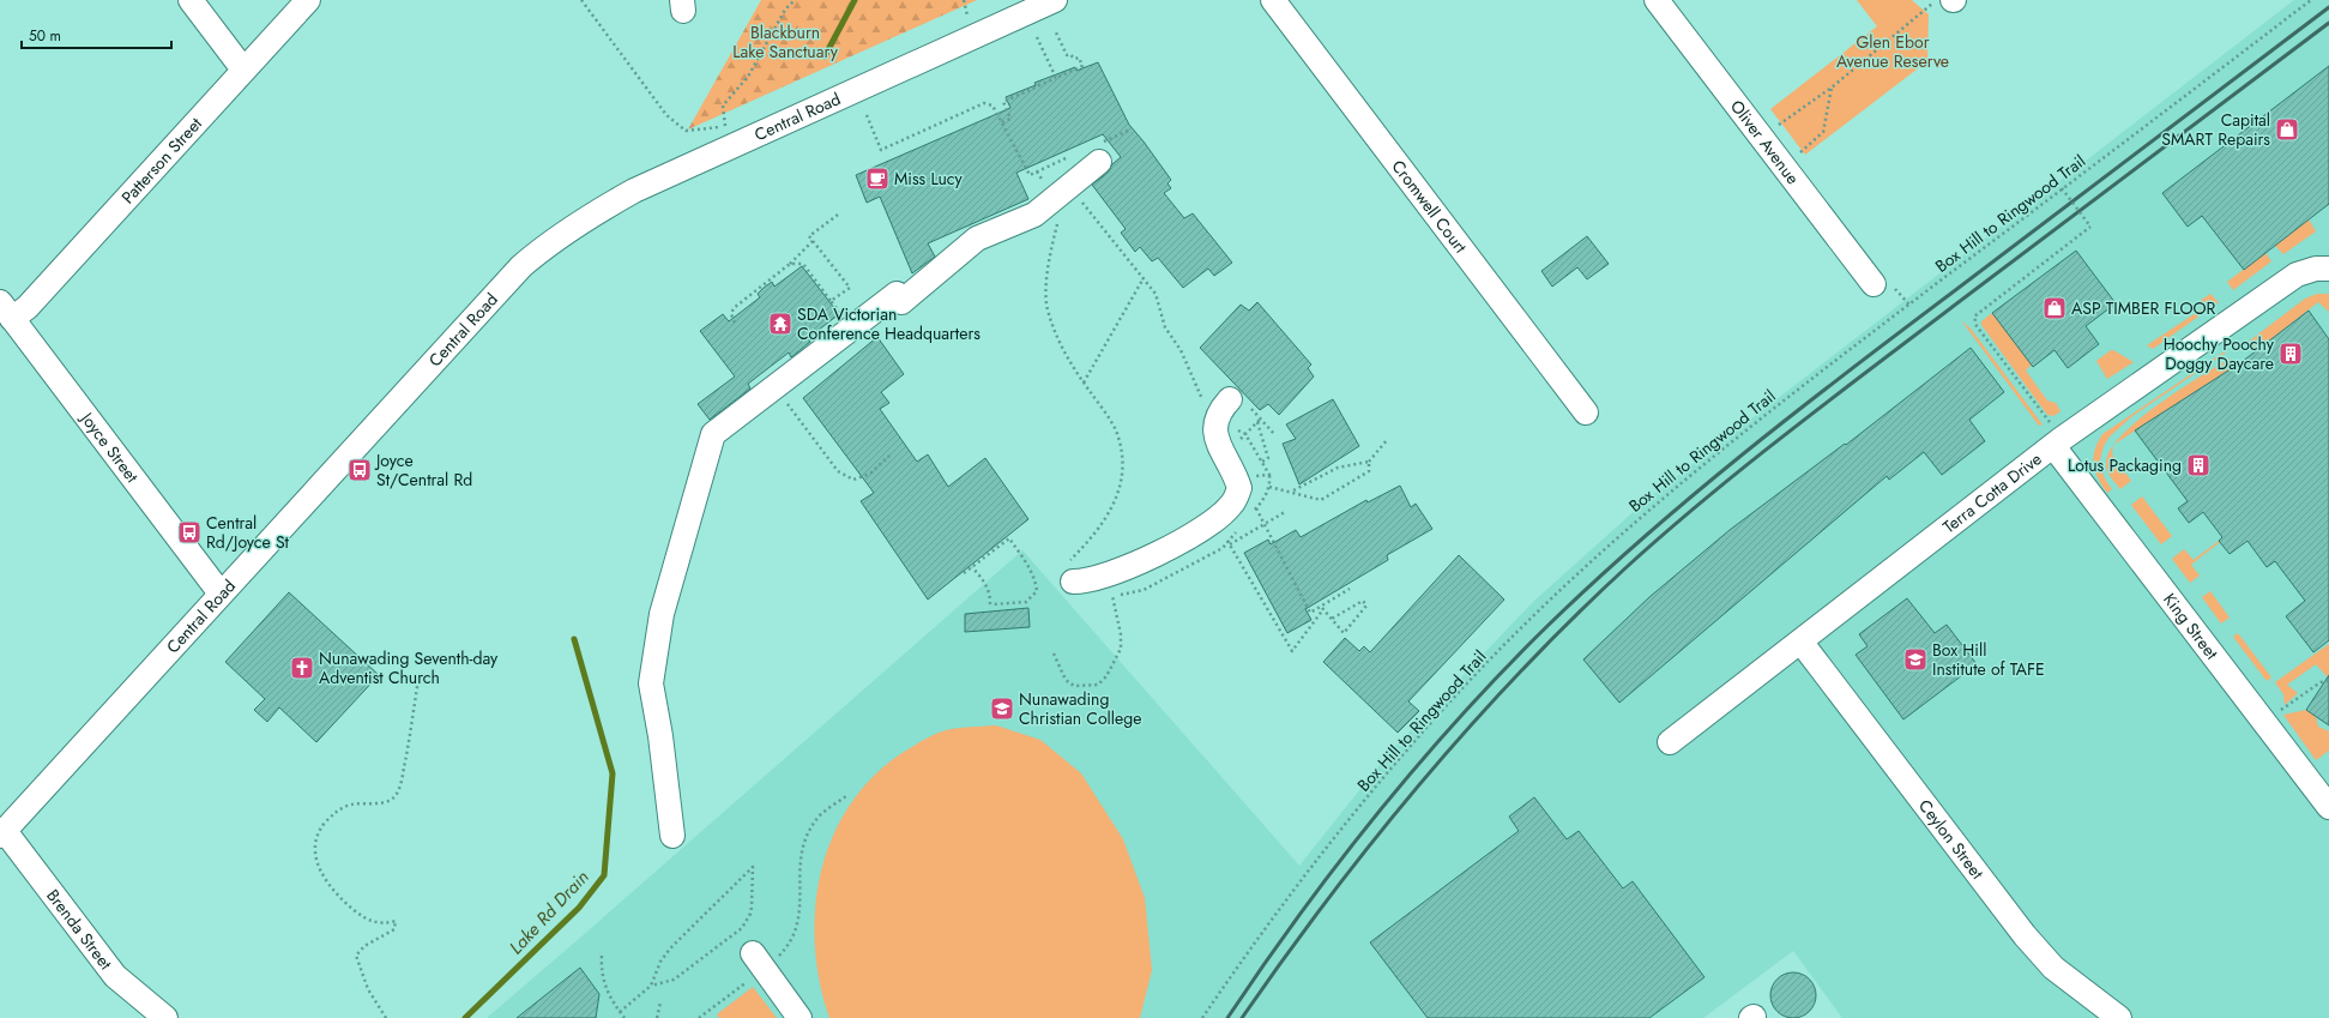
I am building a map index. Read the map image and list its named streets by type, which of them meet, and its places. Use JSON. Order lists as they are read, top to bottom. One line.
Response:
{"streets":{"street":["Central Road","Oliver Avenue","Patterson Street","Cromwell Court","Joyce Street","Terra Cotta Drive","King Street","Ceylon Street","Brenda Street"],"path":["Box Hill to Ringwood Trail"]},"crossings":[["Central Road","Joyce Street"],["Central Road","Brenda Street"],["Patterson Street","Joyce Street"],["Terra Cotta Drive","King Street"],["Terra Cotta Drive","Ceylon Street"]],"water":["Lake Rd Drain"],"parks":["Blackburn Lake Sanctuary","Glen Ebor Avenue Reserve"],"places":{"shop":["Capital SMART Repairs","ASP TIMBER FLOOR"],"cafe":["Miss Lucy"],"temple":["SDA Victorian Conference Headquarters"],"building":["Hoochy Poochy Doggy Daycare","Lotus Packaging"],"bus stop":["Joyce St/Central Rd","Central Rd/Joyce St"],"school or university":["Box Hill Institute of TAFE","Nunawading Christian College"],"church":["Nunawading Seventh-day Adventist Church"]},"scale_bar":"50 m"}
